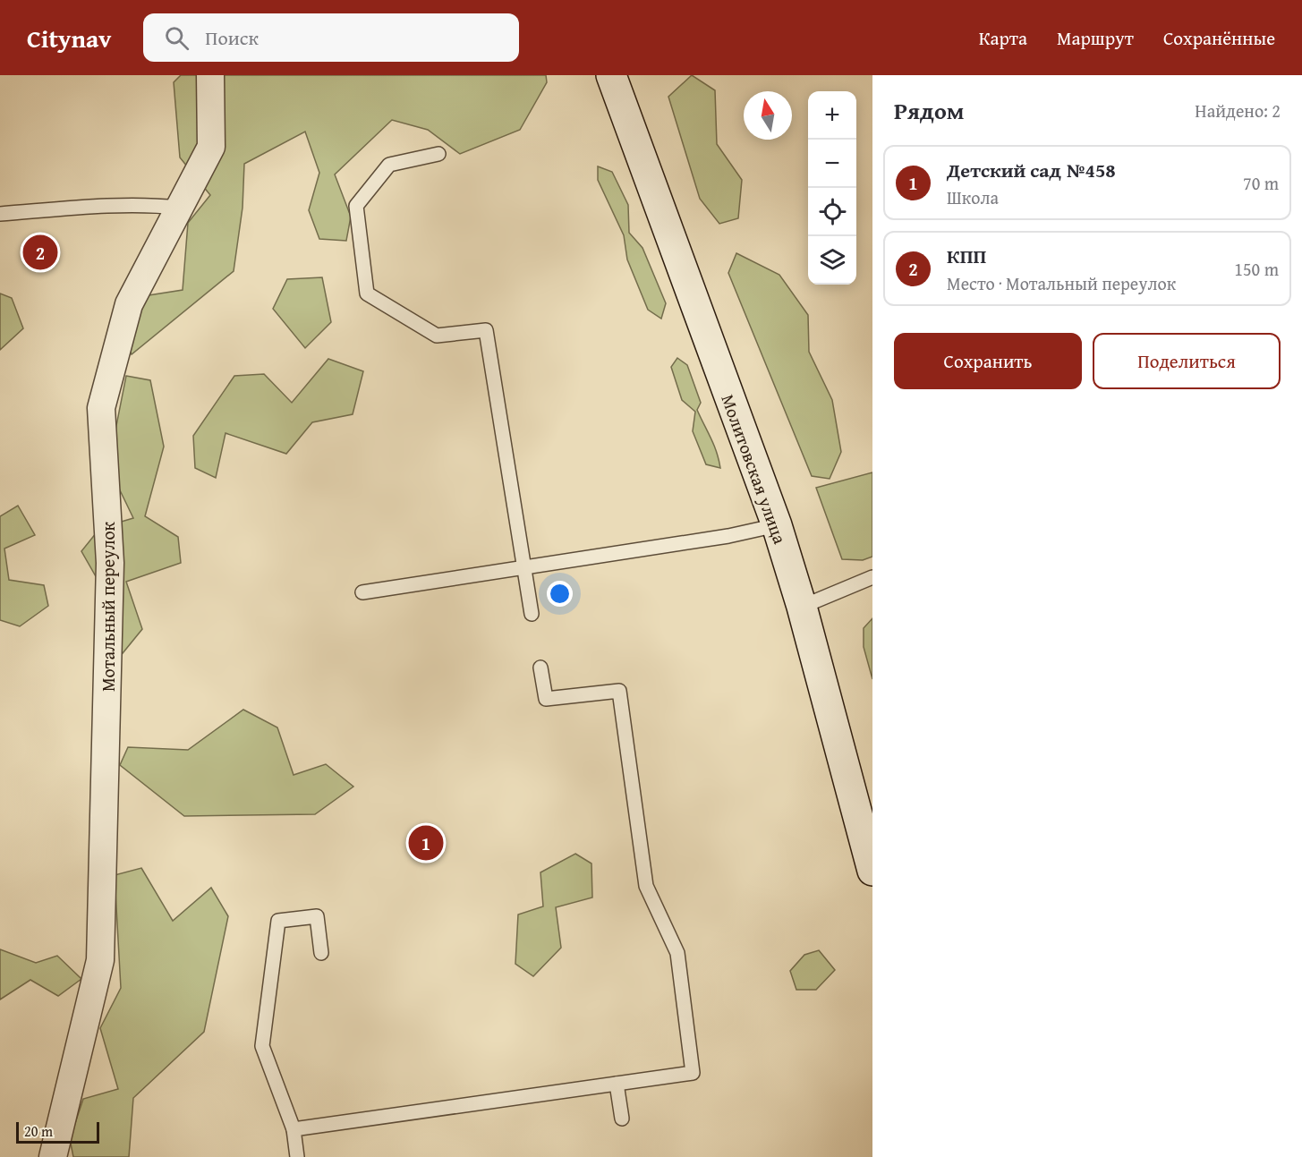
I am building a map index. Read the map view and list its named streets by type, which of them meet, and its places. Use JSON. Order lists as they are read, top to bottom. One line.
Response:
{"streets":{"street":["Молитовская улица","Мотальный переулок"]},"scale_bar":"20 m","north":"top","page":{"header":"Citynav","search":"Поиск","nav":["Карта","Маршрут","Сохранённые"],"heading":["Рядом","Найдено: 2"],"map_buttons":["+","−"],"list":[{"mark":"1","name":"Детский сад №458","note":"Школа","value":"70 m"},{"mark":"2","name":"КПП","note":"Место · Мотальный переулок","value":"150 m"}],"pins":["2","1"],"buttons":["Сохранить","Поделиться"],"scale":"20 m"}}
